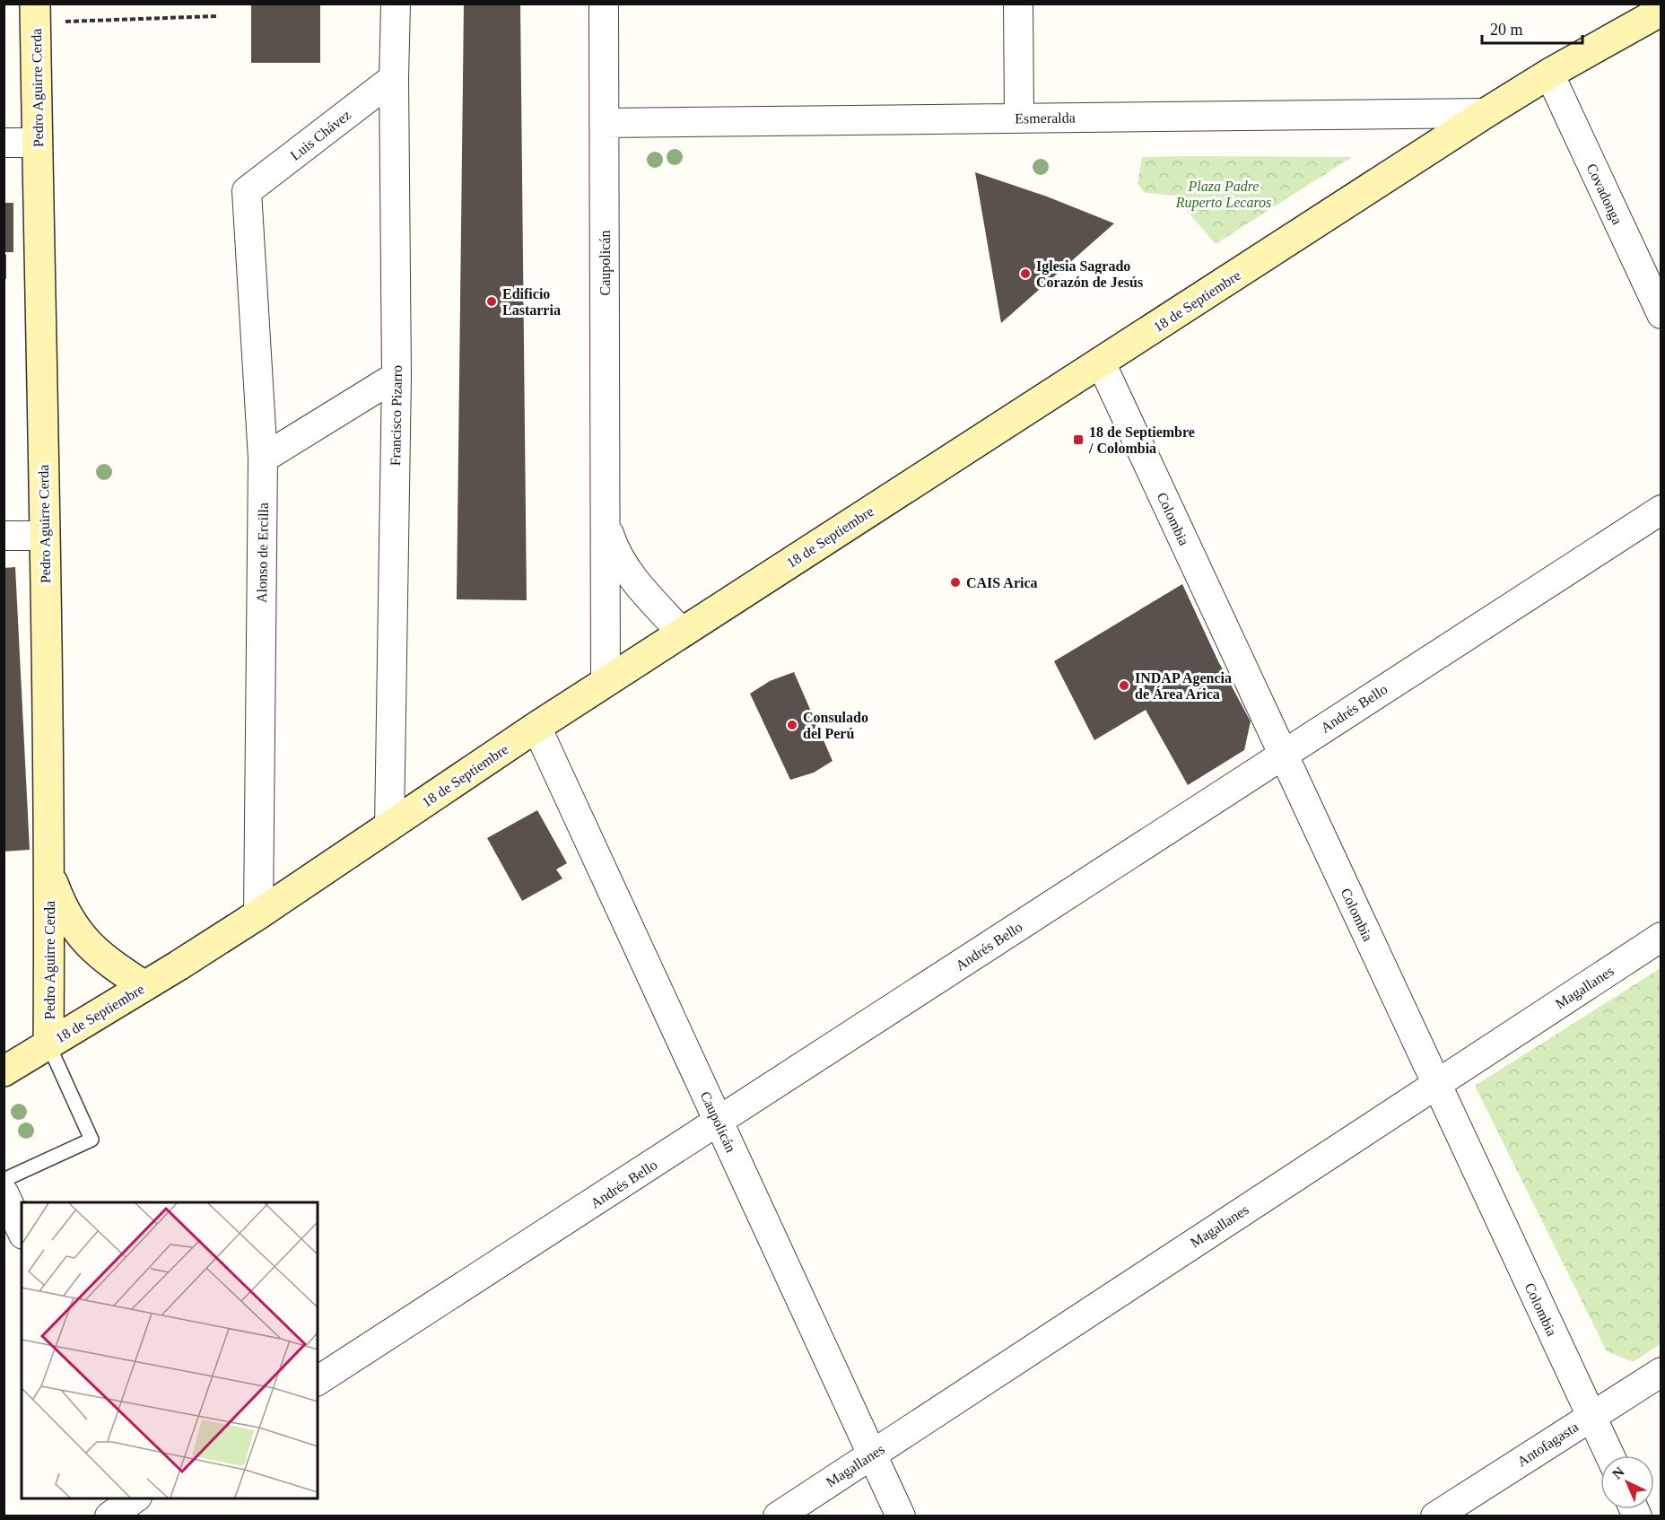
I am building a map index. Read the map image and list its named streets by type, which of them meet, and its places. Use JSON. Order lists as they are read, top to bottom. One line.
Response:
{"streets":{"main road":["Pedro Aguirre Cerda","18 de Septiembre"],"street":["Esmeralda","Luis Chávez","Covadonga","Caupolicán","Francisco Pizarro","Colombia","Alonso de Ercilla","Andrés Bello","Magallanes","Antofagasta"]},"crossings":[["Pedro Aguirre Cerda","18 de Septiembre"],["Esmeralda","Caupolicán"],["Esmeralda","18 de Septiembre"],["Luis Chávez","Francisco Pizarro"],["Luis Chávez","Alonso de Ercilla"],["Covadonga","18 de Septiembre"],["Caupolicán","18 de Septiembre"],["Caupolicán","Andrés Bello"],["Caupolicán","Magallanes"],["18 de Septiembre","Francisco Pizarro"],["18 de Septiembre","Colombia"],["18 de Septiembre","Alonso de Ercilla"],["Colombia","Andrés Bello"],["Colombia","Magallanes"],["Colombia","Antofagasta"]],"parks":["Plaza Padre Ruperto Lecaros"],"places":{"other":["Iglesia Sagrado Corazón de Jesús","Edificio Lastarria","CAIS Arica","INDAP Agencia de Área Arica","Consulado del Perú"],"transit":["18 de Septiembre / Colombia"]},"scale_bar":"20 m","north":"top left"}
